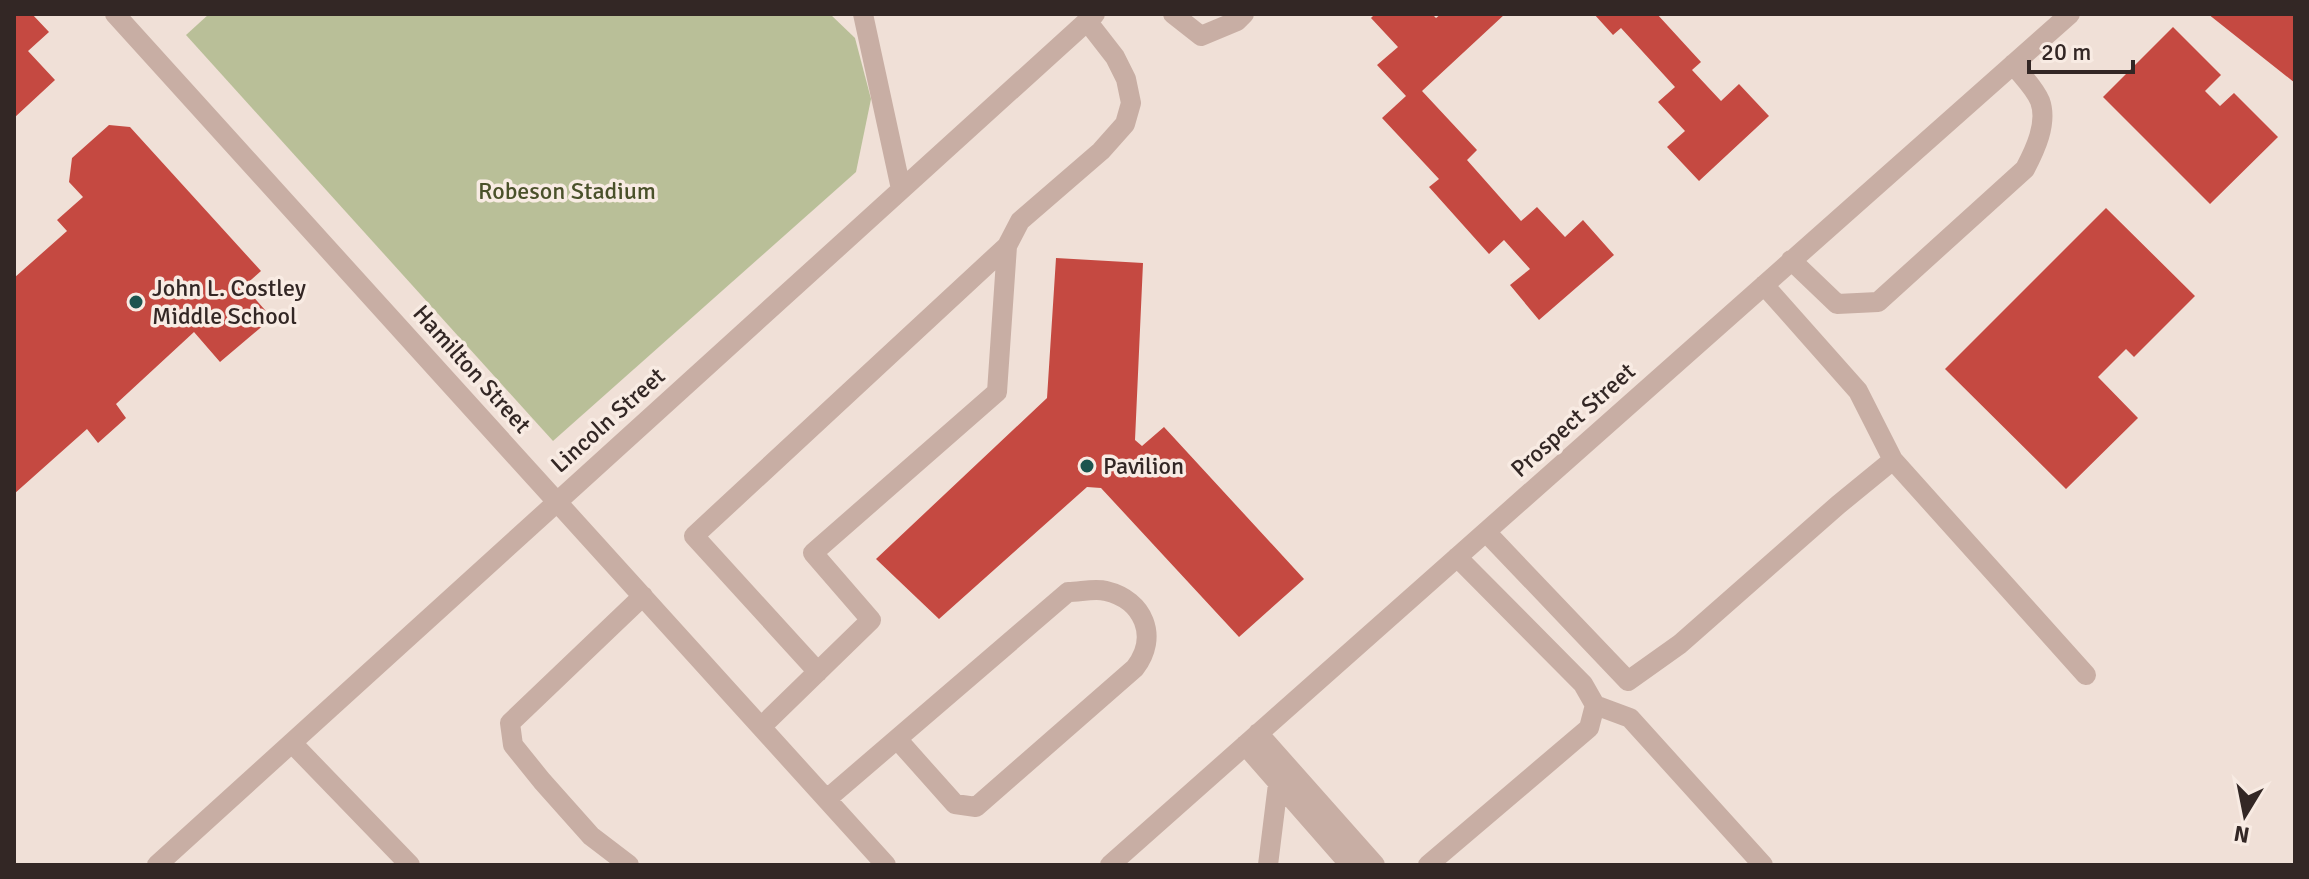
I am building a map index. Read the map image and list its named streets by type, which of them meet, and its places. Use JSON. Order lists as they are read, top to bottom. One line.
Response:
{"streets":{"street":["Hamilton Street","Lincoln Street","Prospect Street"]},"crossings":[["Hamilton Street","Lincoln Street"]],"parks":["Robeson Stadium"],"places":["John L. Costley Middle School","Pavilion"],"scale_bar":"20 m","north":"bottom"}
